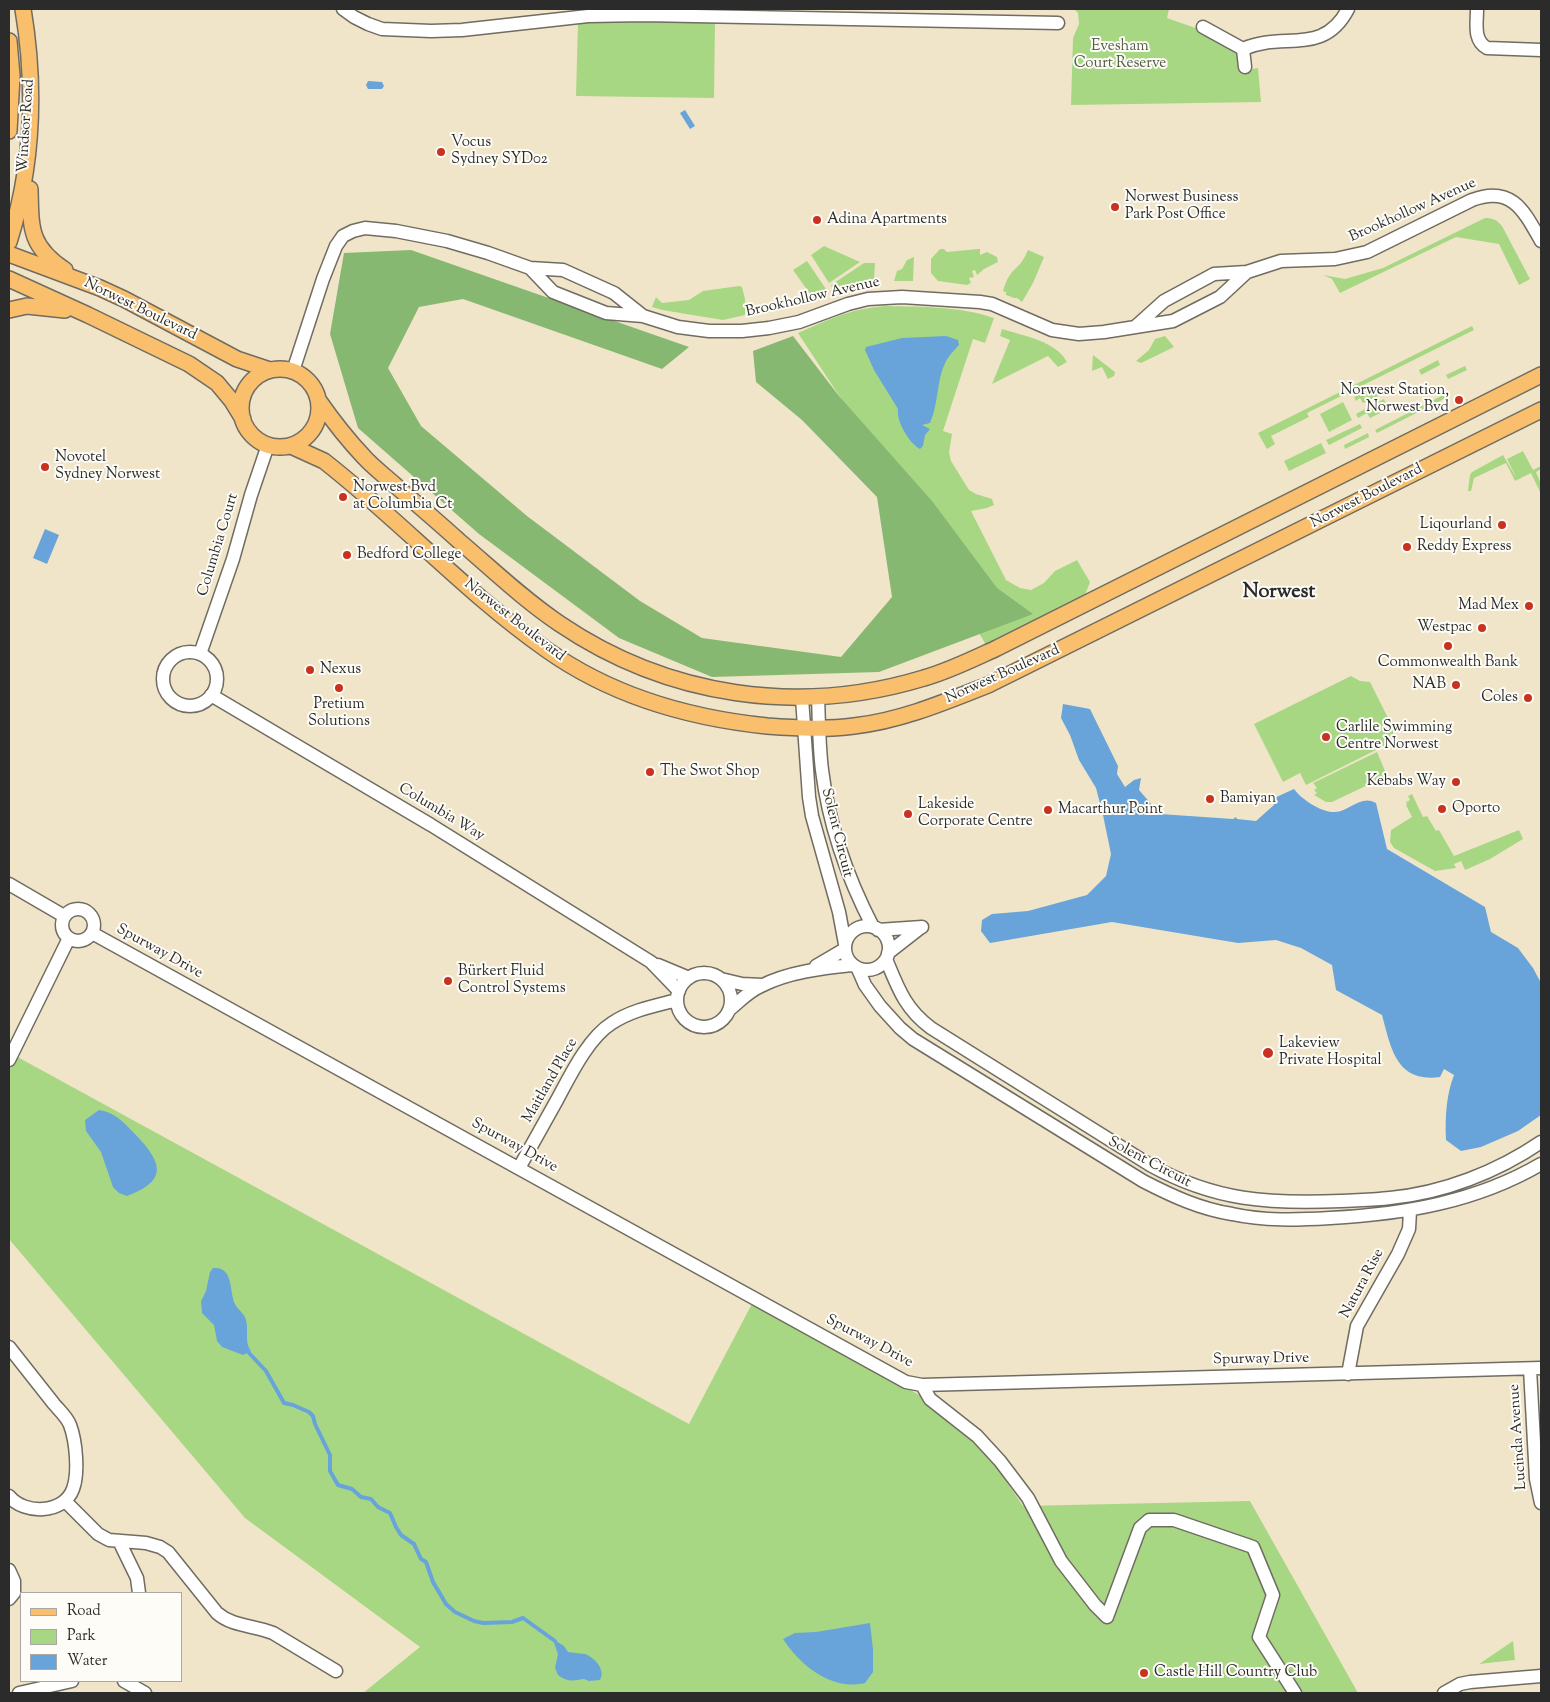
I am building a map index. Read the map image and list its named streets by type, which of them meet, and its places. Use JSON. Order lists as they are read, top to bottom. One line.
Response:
{"streets":{"main road":["Windsor Road","Norwest Boulevard"],"street":["Brookhollow Avenue","Columbia Court","Columbia Way","Solent Circuit","Spurway Drive","Maitland Place","Natura Rise","Lucinda Avenue"]},"crossings":[["Brookhollow Avenue","Norwest Boulevard"],["Brookhollow Avenue","Columbia Court"],["Norwest Boulevard","Columbia Court"],["Norwest Boulevard","Solent Circuit"],["Columbia Court","Columbia Way"],["Columbia Way","Maitland Place"],["Solent Circuit","Natura Rise"],["Spurway Drive","Maitland Place"],["Spurway Drive","Natura Rise"],["Spurway Drive","Lucinda Avenue"]],"districts":["Norwest"],"parks":["Evesham Court Reserve"],"places":["Vocus Sydney SYD02","Norwest Business Park Post Office","Adina Apartments","Norwest Station, Norwest Bvd","Novotel Sydney Norwest","Norwest Bvd at Columbia Ct","Liqourland","Reddy Express","Bedford College","Mad Mex","Westpac","Commonwealth Bank","Nexus","NAB","Pretium Solutions","Coles","Carlile Swimming Centre Norwest","The Swot Shop","Kebabs Way","Bamiyan","Oporto","Macarthur Point","Lakeside Corporate Centre","Bürkert Fluid Control Systems","Lakeview Private Hospital","Castle Hill Country Club"],"legend":["Road","Park","Water"]}
